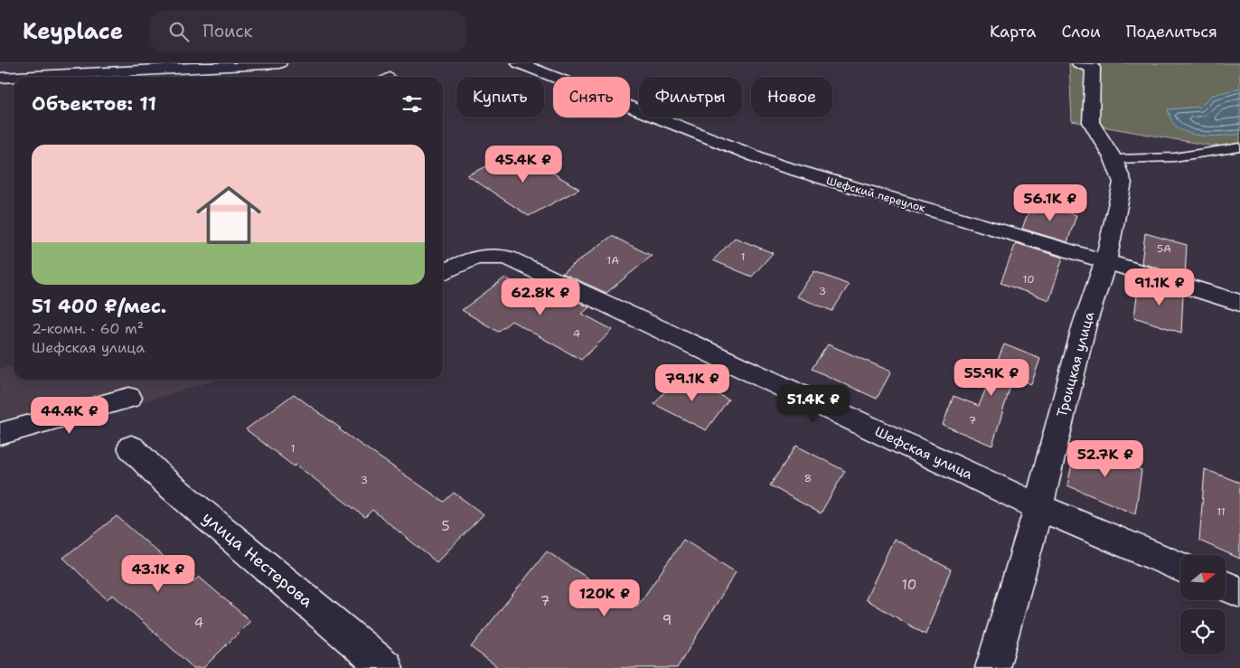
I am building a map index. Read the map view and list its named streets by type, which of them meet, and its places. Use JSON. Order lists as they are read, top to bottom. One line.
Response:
{"streets":{"street":["Шефский переулок","Троицкая улица","Шефская улица","улица Нестерова"]},"crossings":[["Шефский переулок","Троицкая улица"],["Троицкая улица","Шефская улица"]],"house_numbers":["5А","1","1А","10","3","4","7","1","8","3","11","5","10","7","9","4"],"north":"right","page":{"header":"Keyplace","search":"Поиск","nav":["Карта","Слои","Поделиться"],"chip":["Купить","Снять","Фильтры","Новое"],"heading":"Объектов: 11","list":[{"name":"51 400 ₽/мес.","note":"2-комн. · 60 m² · Шефская улица"}],"price":["45.4K ₽","56.1K ₽","91.1K ₽","62.8K ₽","55.9K ₽","79.1K ₽","51.4K ₽","44.4K ₽","52.7K ₽","43.1K ₽","120K ₽"]}}
